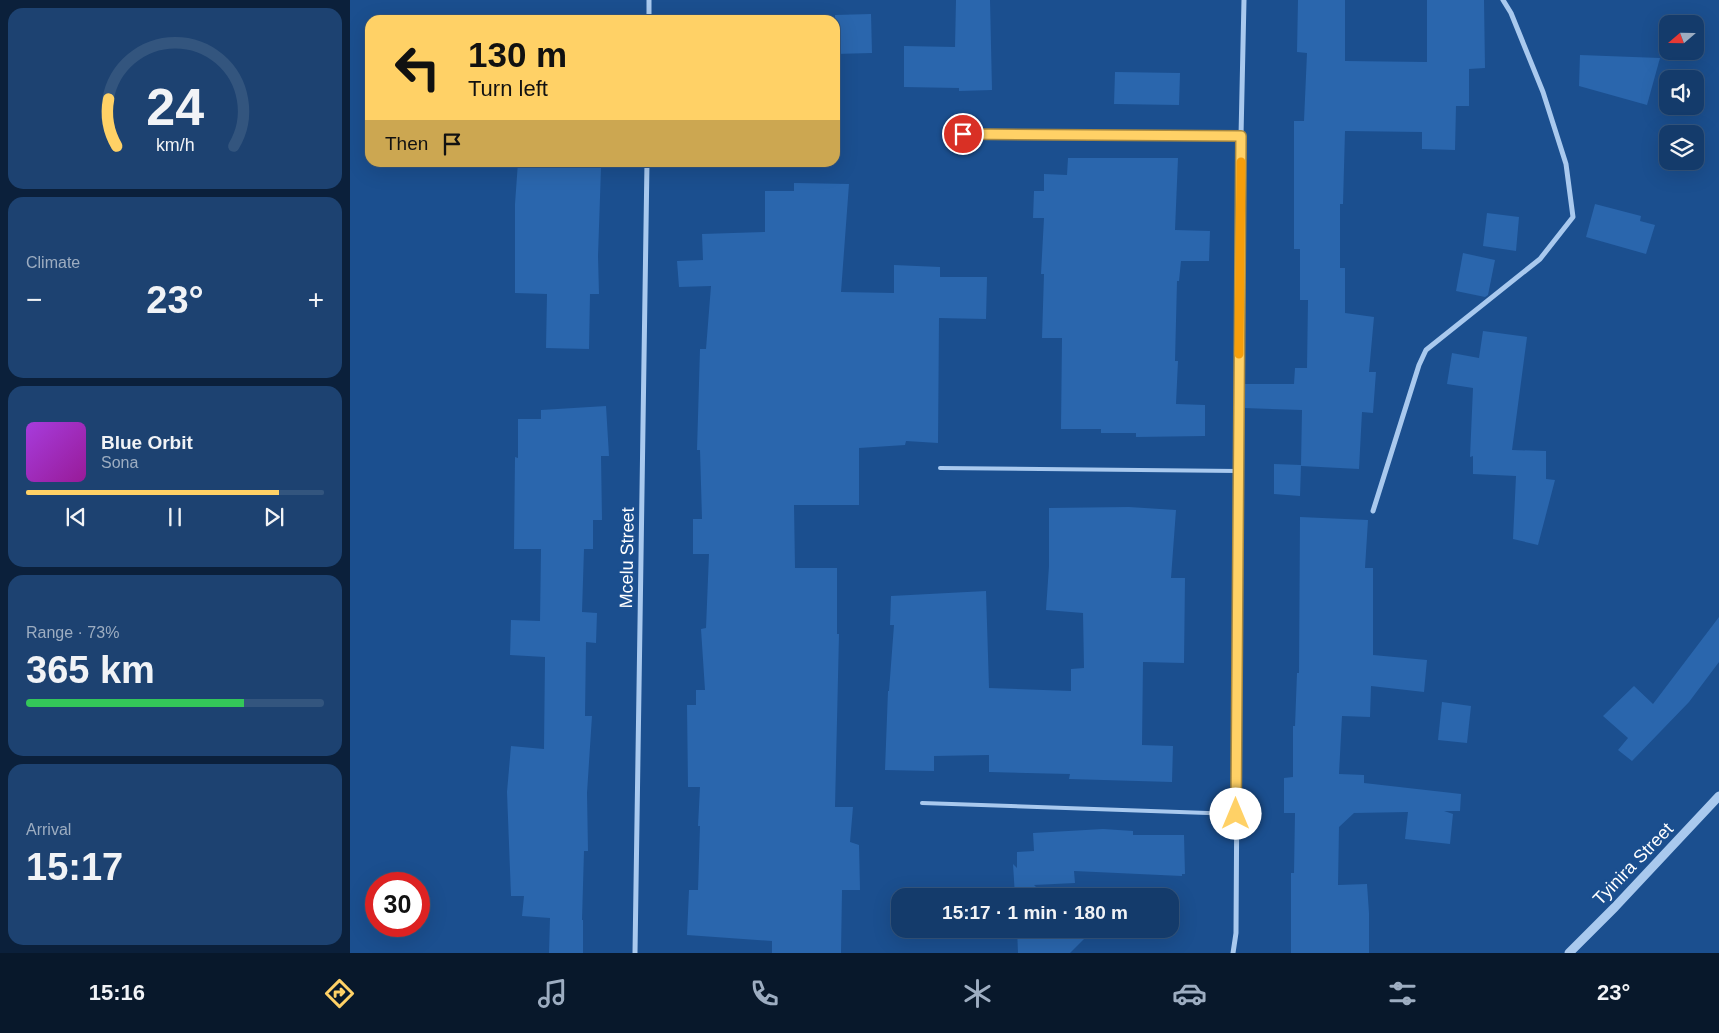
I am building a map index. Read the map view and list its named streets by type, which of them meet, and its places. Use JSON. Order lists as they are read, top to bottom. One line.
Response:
{"streets":{"street":["Mcelu Street","Tyinira Street"]},"north":"left","page":{"turn":["130 m","Turn left"],"then":"Then","tile":["Climate",["Range · 73%","365 km"],["Arrival","15:17"]],"heat":["−","23°","+"],"song":["Blue Orbit","Sona"],"limit":"30","trip":"15:17 · 1 min · 180 m","tabs":["15:16","23°"],"gauge":["24","km/h"]}}
